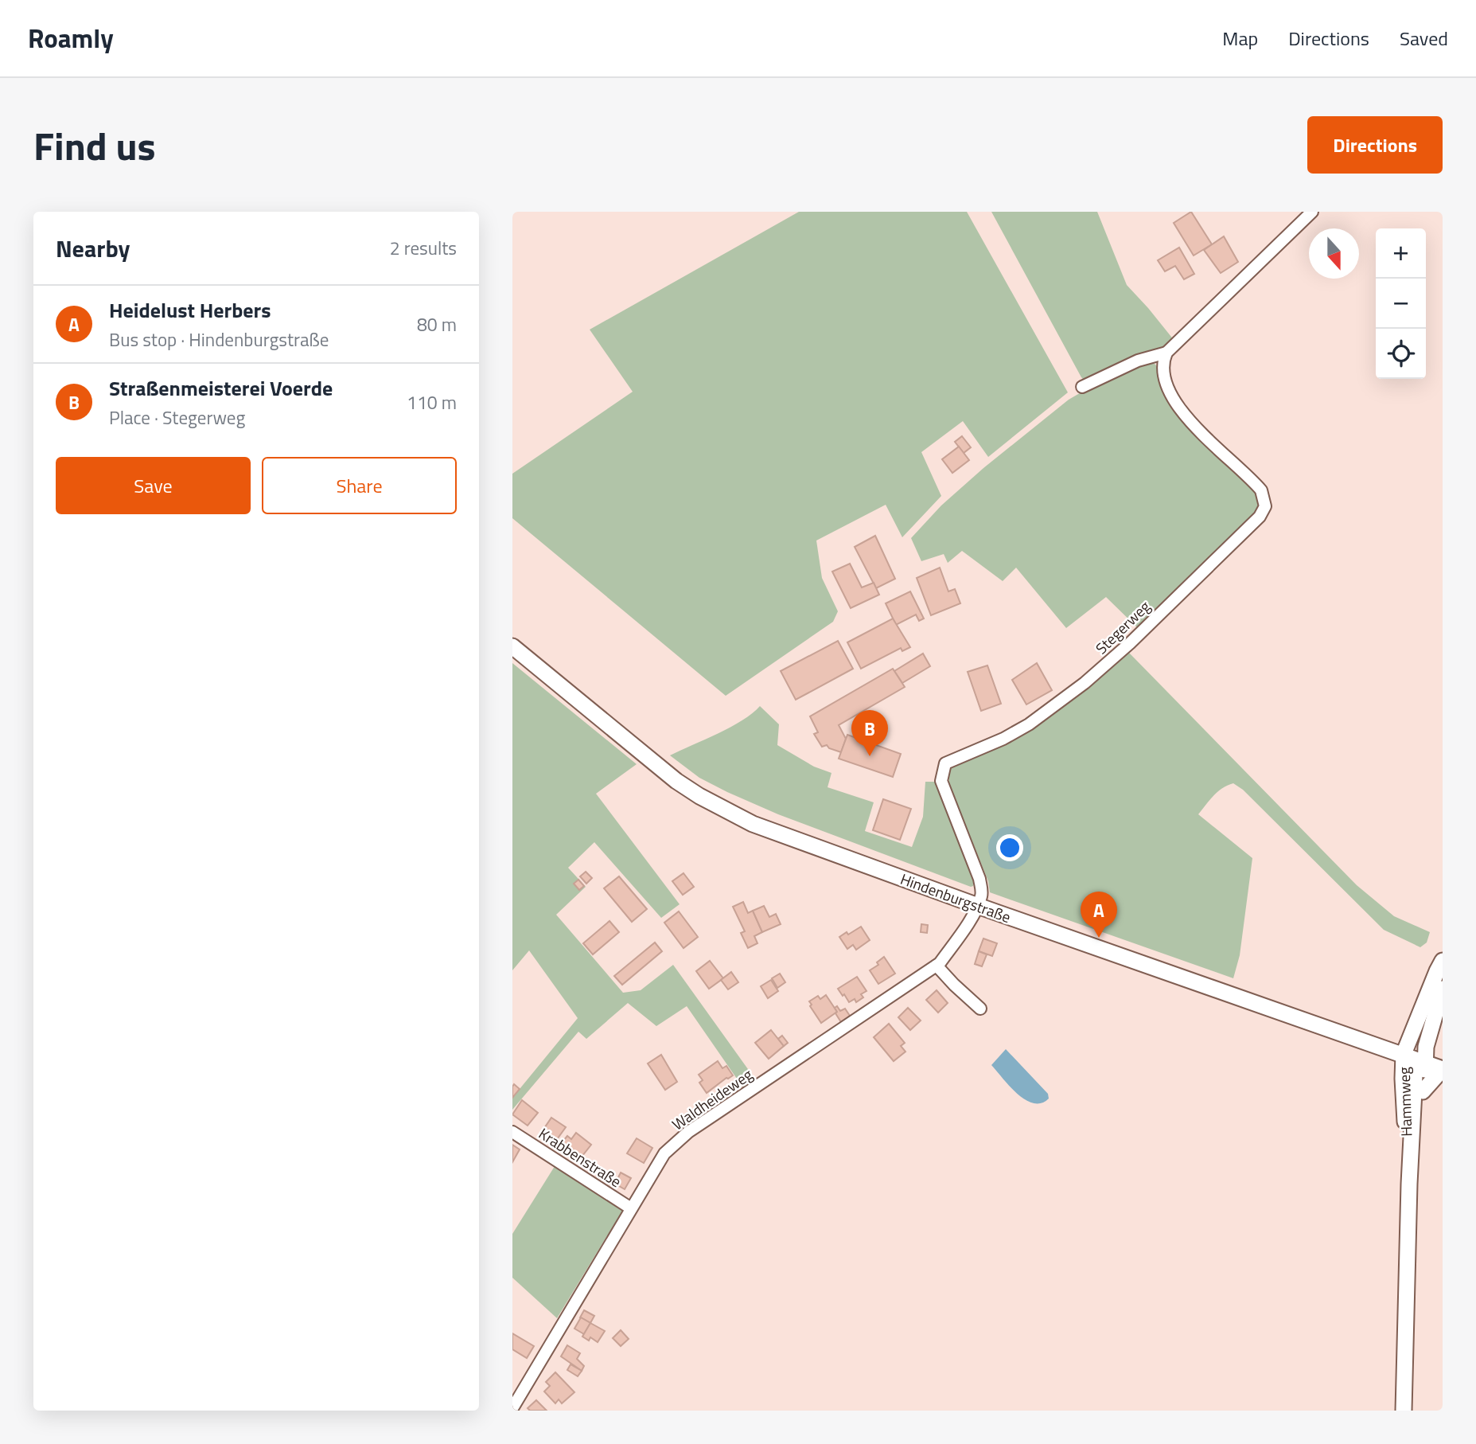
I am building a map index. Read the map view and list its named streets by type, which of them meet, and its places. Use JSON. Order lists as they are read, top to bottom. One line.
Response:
{"streets":{"main road":["Hindenburgstraße","Hammweg"],"street":["Stegerweg","Waldheideweg","Krabbenstraße"]},"crossings":[["Stegerweg","Hindenburgstraße"],["Stegerweg","Waldheideweg"],["Hindenburgstraße","Waldheideweg"],["Hindenburgstraße","Hammweg"],["Waldheideweg","Krabbenstraße"]],"north":"bottom","page":{"header":"Roamly","nav":["Map","Directions","Saved"],"title":"Find us","buttons":["Directions",["Save","Share"]],"heading":["Nearby","2 results"],"map_buttons":["+","−"],"list":[{"mark":"A","name":"Heidelust Herbers","note":"Bus stop · Hindenburgstraße","value":"80 m"},{"mark":"B","name":"Straßenmeisterei Voerde","note":"Place · Stegerweg","value":"110 m"}],"pins":["B","A"]}}
